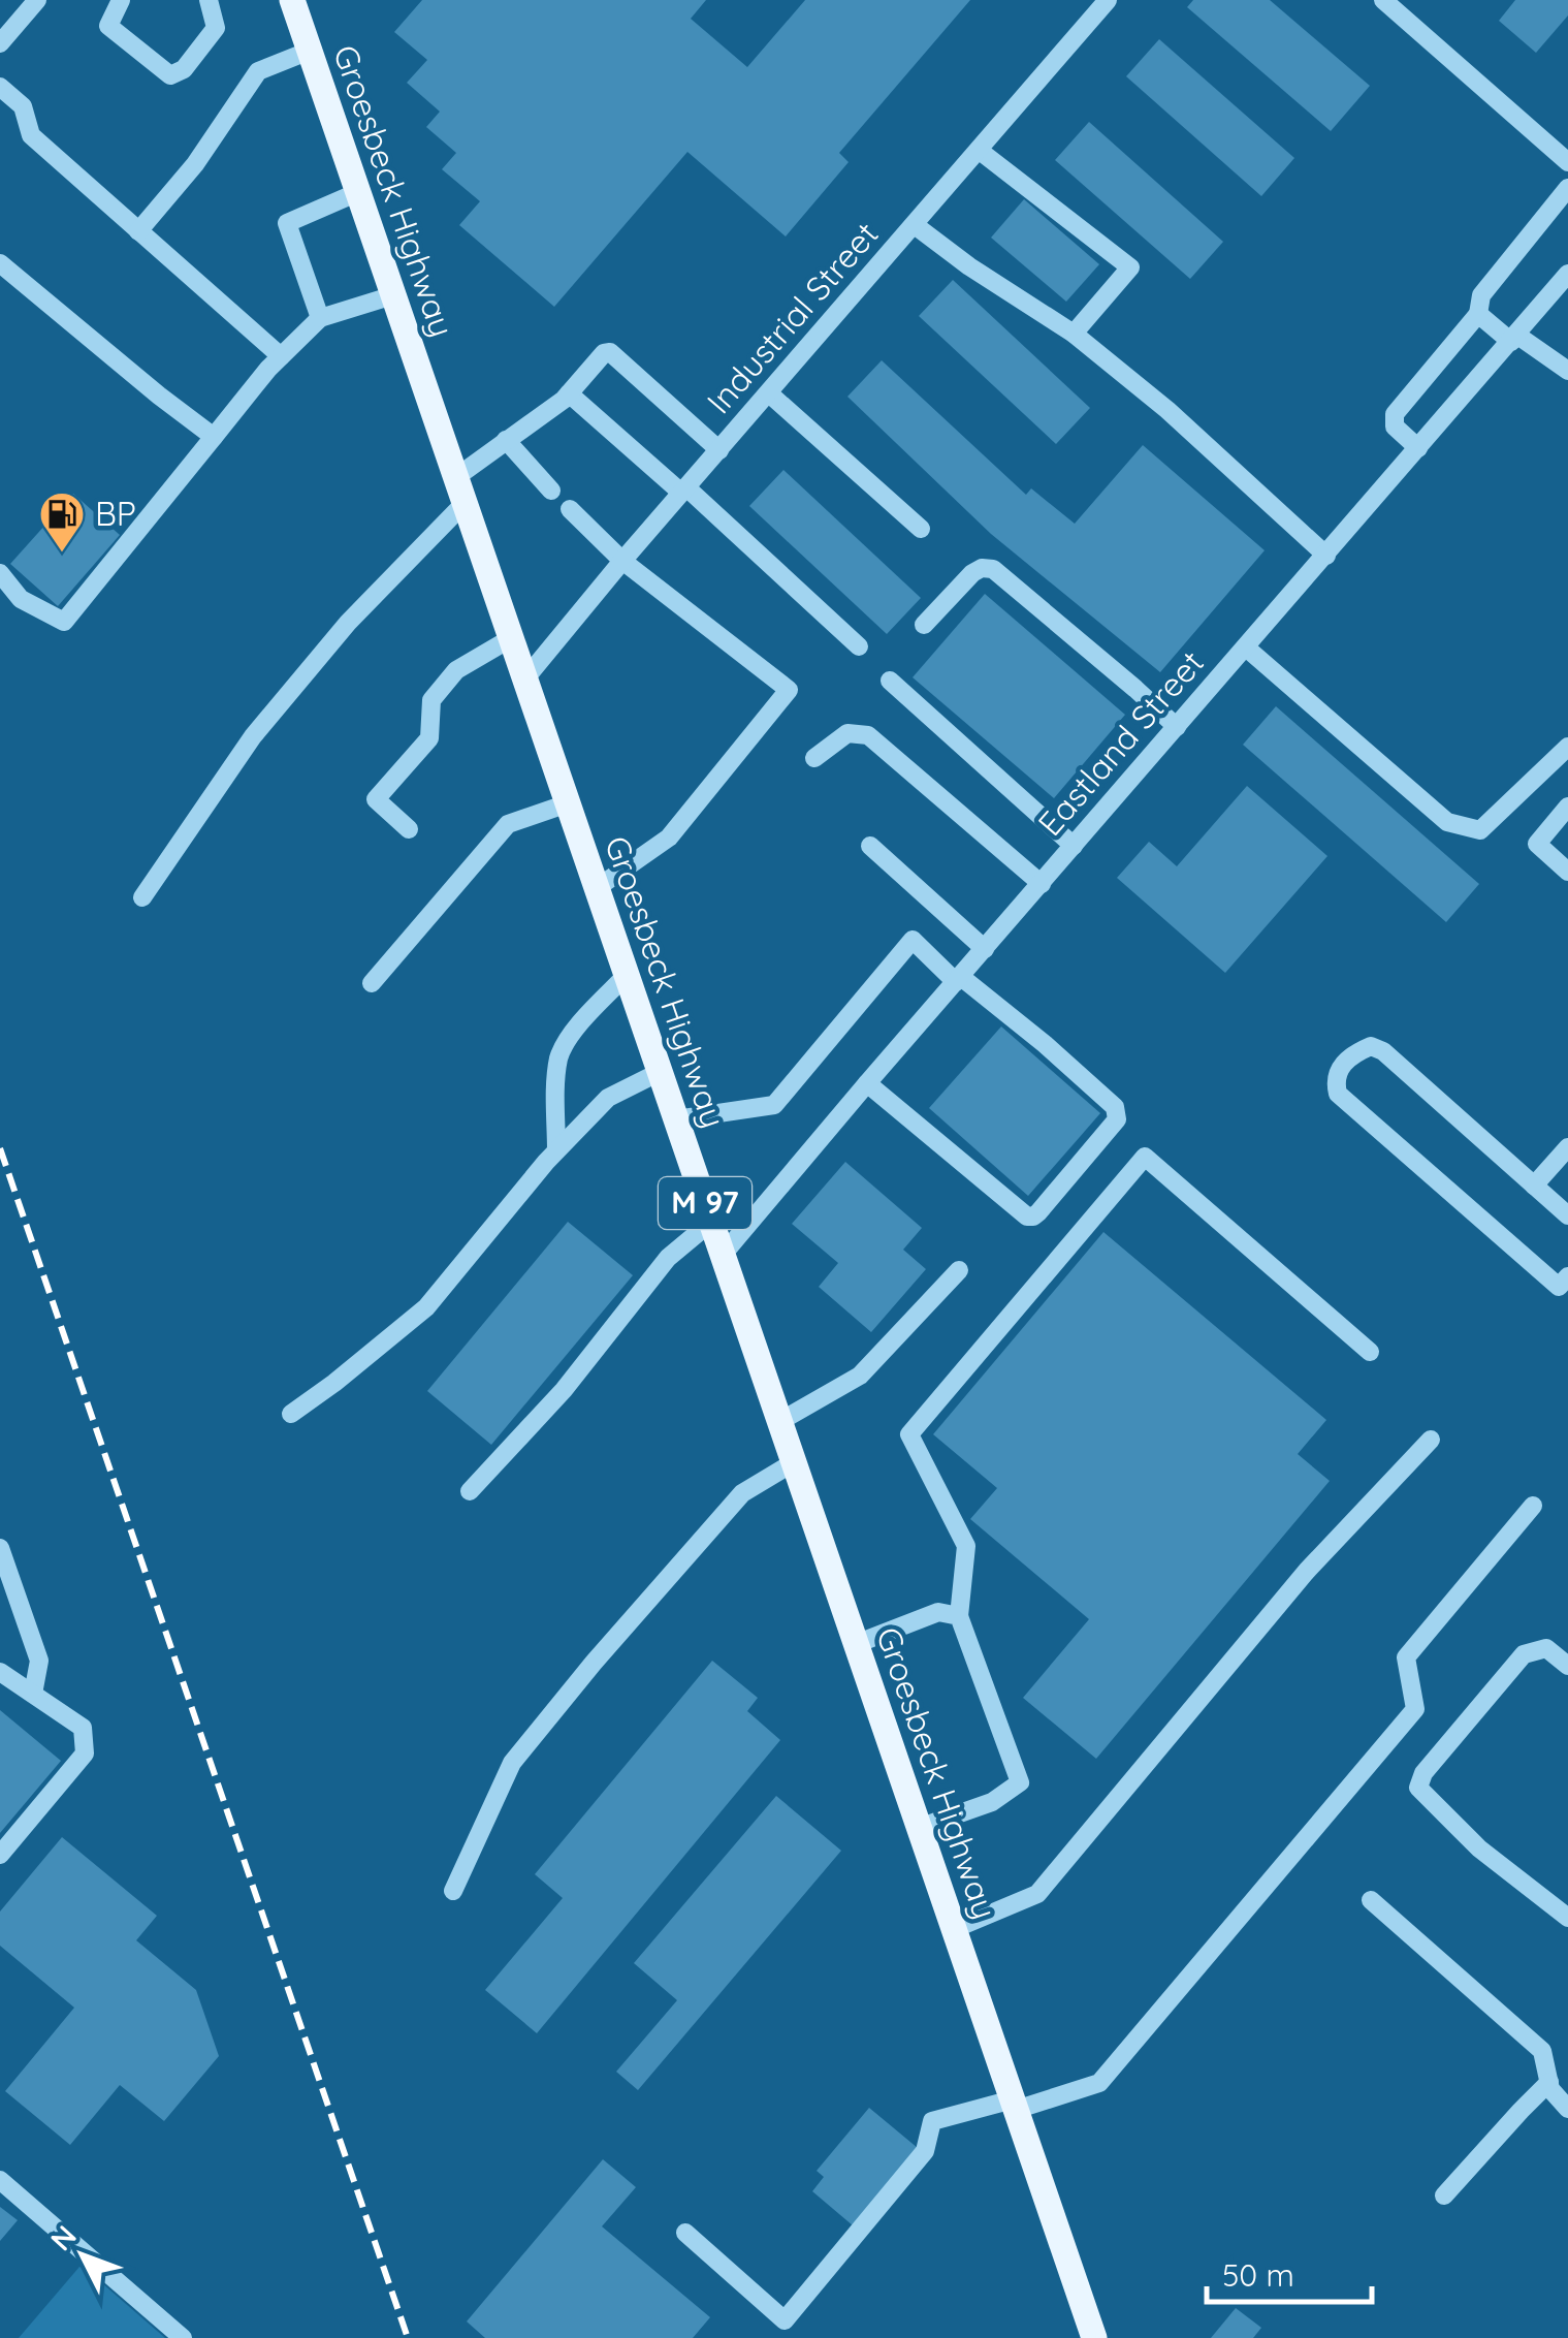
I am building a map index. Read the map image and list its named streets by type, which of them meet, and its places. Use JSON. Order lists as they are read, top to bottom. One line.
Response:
{"streets":{"main road":["Groesbeck Highway","M 97"],"street":["Industrial Street","Eastland Street"]},"crossings":[["Groesbeck Highway","Industrial Street"],["Groesbeck Highway","Eastland Street"]],"places":{"fuel station":["BP"]},"scale_bar":"50 m","north":"top left"}
